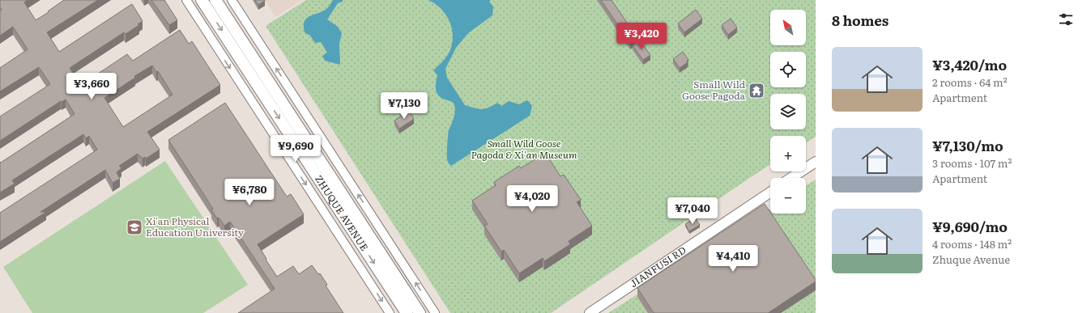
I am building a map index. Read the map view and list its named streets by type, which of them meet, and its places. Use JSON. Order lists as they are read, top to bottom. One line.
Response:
{"streets":{"main road":["ZHUQUE AVENUE"],"street":["JIANFUSI RD"]},"parks":["Small Wild Goose Pagoda & Xi'an Museum"],"places":{"temple":["Small Wild Goose Pagoda"],"school or university":["Xi'an Physical Education University"]},"north":"top left","page":{"heading":"8 homes","map_buttons":["+","−"],"price":["¥3,420","¥3,660","¥7,130","¥9,690","¥6,780","¥4,020","¥7,040","¥4,410"],"list":[{"name":"¥3,420/mo","note":"2 rooms · 64 m² · Apartment"},{"name":"¥7,130/mo","note":"3 rooms · 107 m² · Apartment"},{"name":"¥9,690/mo","note":"4 rooms · 148 m² · Zhuque Avenue"}]}}
